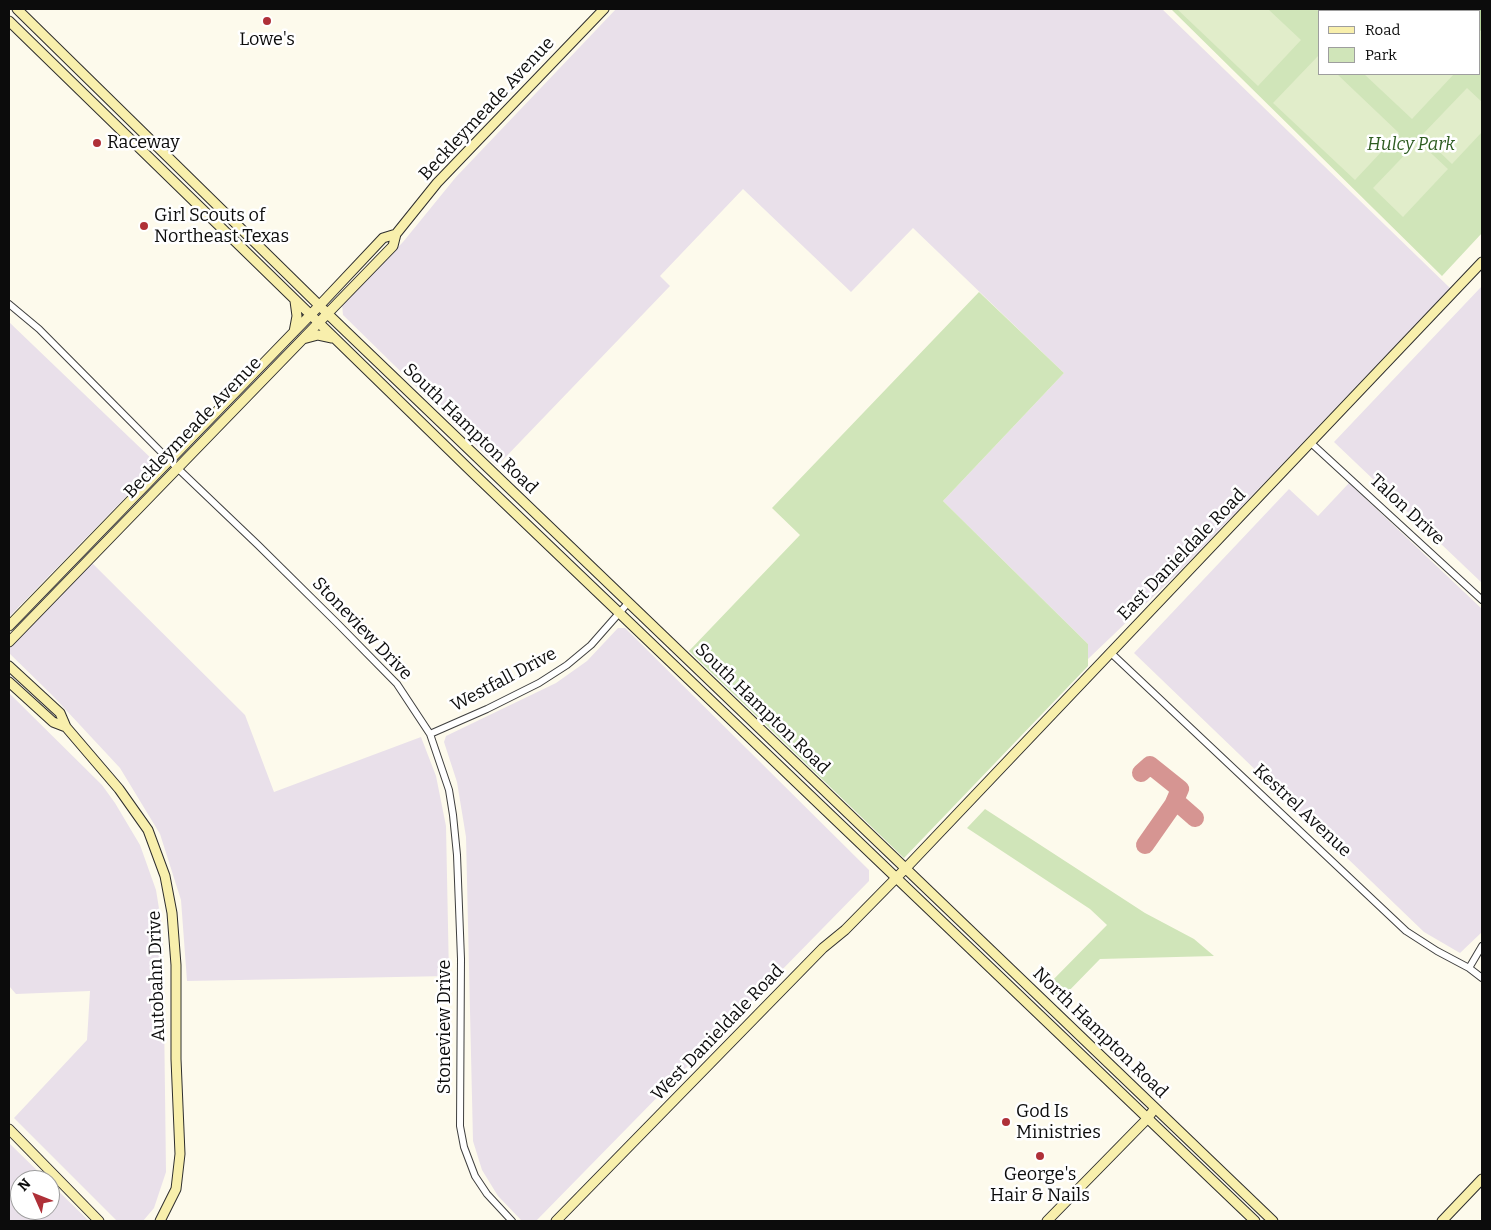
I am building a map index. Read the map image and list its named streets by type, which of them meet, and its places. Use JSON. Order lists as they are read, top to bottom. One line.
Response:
{"streets":{"main road":["Beckleymeade Avenue","South Hampton Road","East Danieldale Road","Autobahn Drive","West Danieldale Road","North Hampton Road"],"street":["Talon Drive","Stoneview Drive","Westfall Drive","Kestrel Avenue"]},"crossings":[["Beckleymeade Avenue","South Hampton Road"],["Beckleymeade Avenue","Stoneview Drive"],["South Hampton Road","East Danieldale Road"],["South Hampton Road","Westfall Drive"],["South Hampton Road","West Danieldale Road"],["South Hampton Road","North Hampton Road"],["Talon Drive","East Danieldale Road"],["East Danieldale Road","Kestrel Avenue"],["East Danieldale Road","West Danieldale Road"],["East Danieldale Road","North Hampton Road"],["Stoneview Drive","Westfall Drive"],["West Danieldale Road","North Hampton Road"]],"parks":["Hulcy Park"],"places":["Lowe's","Raceway","Girl Scouts of Northeast Texas","God Is Ministries","George's Hair & Nails"],"legend":["Road","Park"],"north":"top left"}
